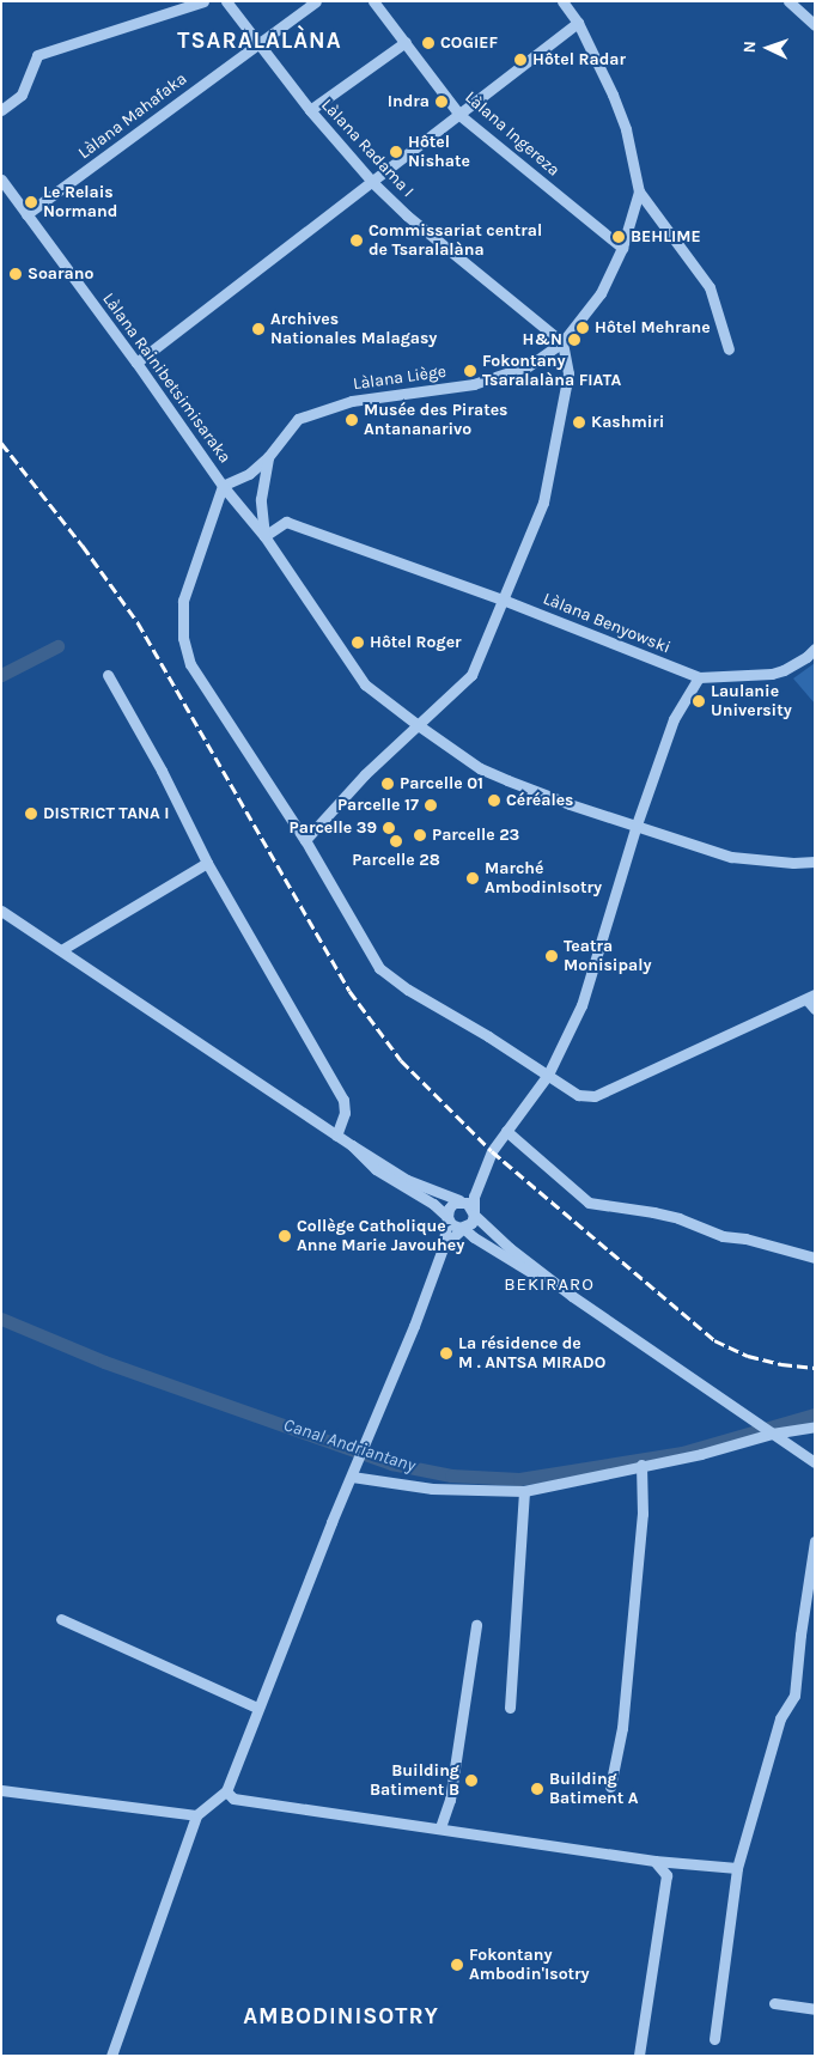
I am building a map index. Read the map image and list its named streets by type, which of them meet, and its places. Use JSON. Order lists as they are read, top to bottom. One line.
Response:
{"streets":{"street":["Làlana Mahafaka","Làlana Ingereza","Làlana Radama I","Làlana Rainibetsimisaraka","Làlana Liège","Làlana Benyowski"]},"crossings":[["Làlana Mahafaka","Làlana Radama I"],["Làlana Mahafaka","Làlana Rainibetsimisaraka"],["Làlana Ingereza","Làlana Liège"],["Làlana Radama I","Làlana Liège"],["Làlana Rainibetsimisaraka","Làlana Benyowski"]],"districts":["TSARALALÀNA","BEKIRARO","AMBODINISOTRY"],"water":["Canal Andriantany"],"places":["COGIEF","Hôtel Radar","Indra","Hôtel Nishate","Le Relais Normand","BEHLIME","Commissariat central de Tsaralalàna","Soarano","Hôtel Mehrane","Archives Nationales Malagasy","H&N","Fokontany Tsaralalàna FIATA","Musée des Pirates Antananarivo","Kashmiri","Hôtel Roger","Laulanie University","Parcelle 01","Céréales","Parcelle 17","DISTRICT TANA I","Parcelle 39","Parcelle 23","Parcelle 28","Marché AmbodinIsotry","Teatra Monisipaly","Collège Catholique Anne Marie Javouhey","La résidence de M . ANTSA MIRADO","Building Batiment B","Building Batiment A","Fokontany Ambodin'Isotry"],"north":"left"}
